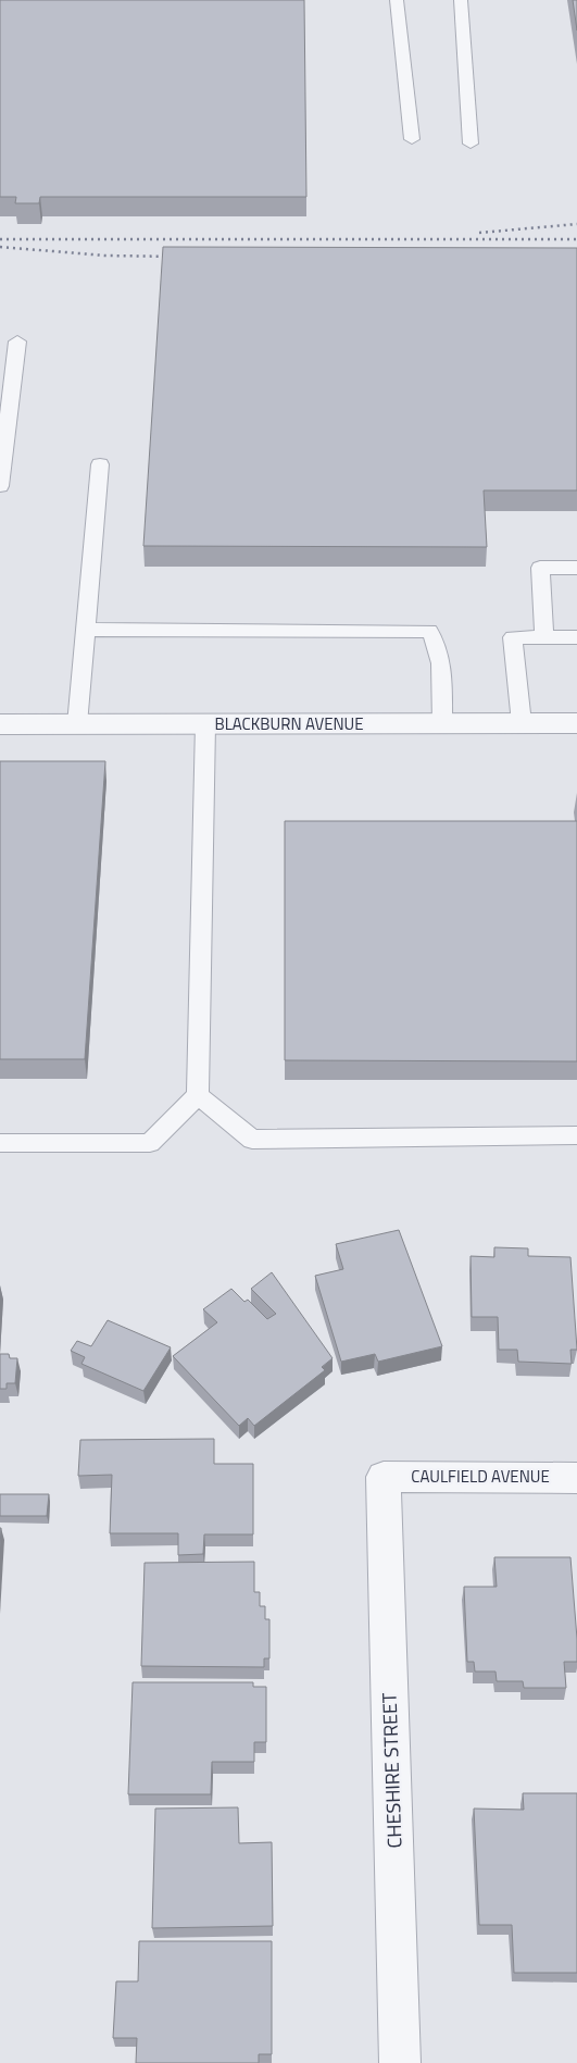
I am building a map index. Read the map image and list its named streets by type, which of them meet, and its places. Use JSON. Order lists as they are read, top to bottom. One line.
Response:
{"streets":{"street":["BLACKBURN AVENUE","CAULFIELD AVENUE","CHESHIRE STREET"]},"crossings":[["CAULFIELD AVENUE","CHESHIRE STREET"]]}
